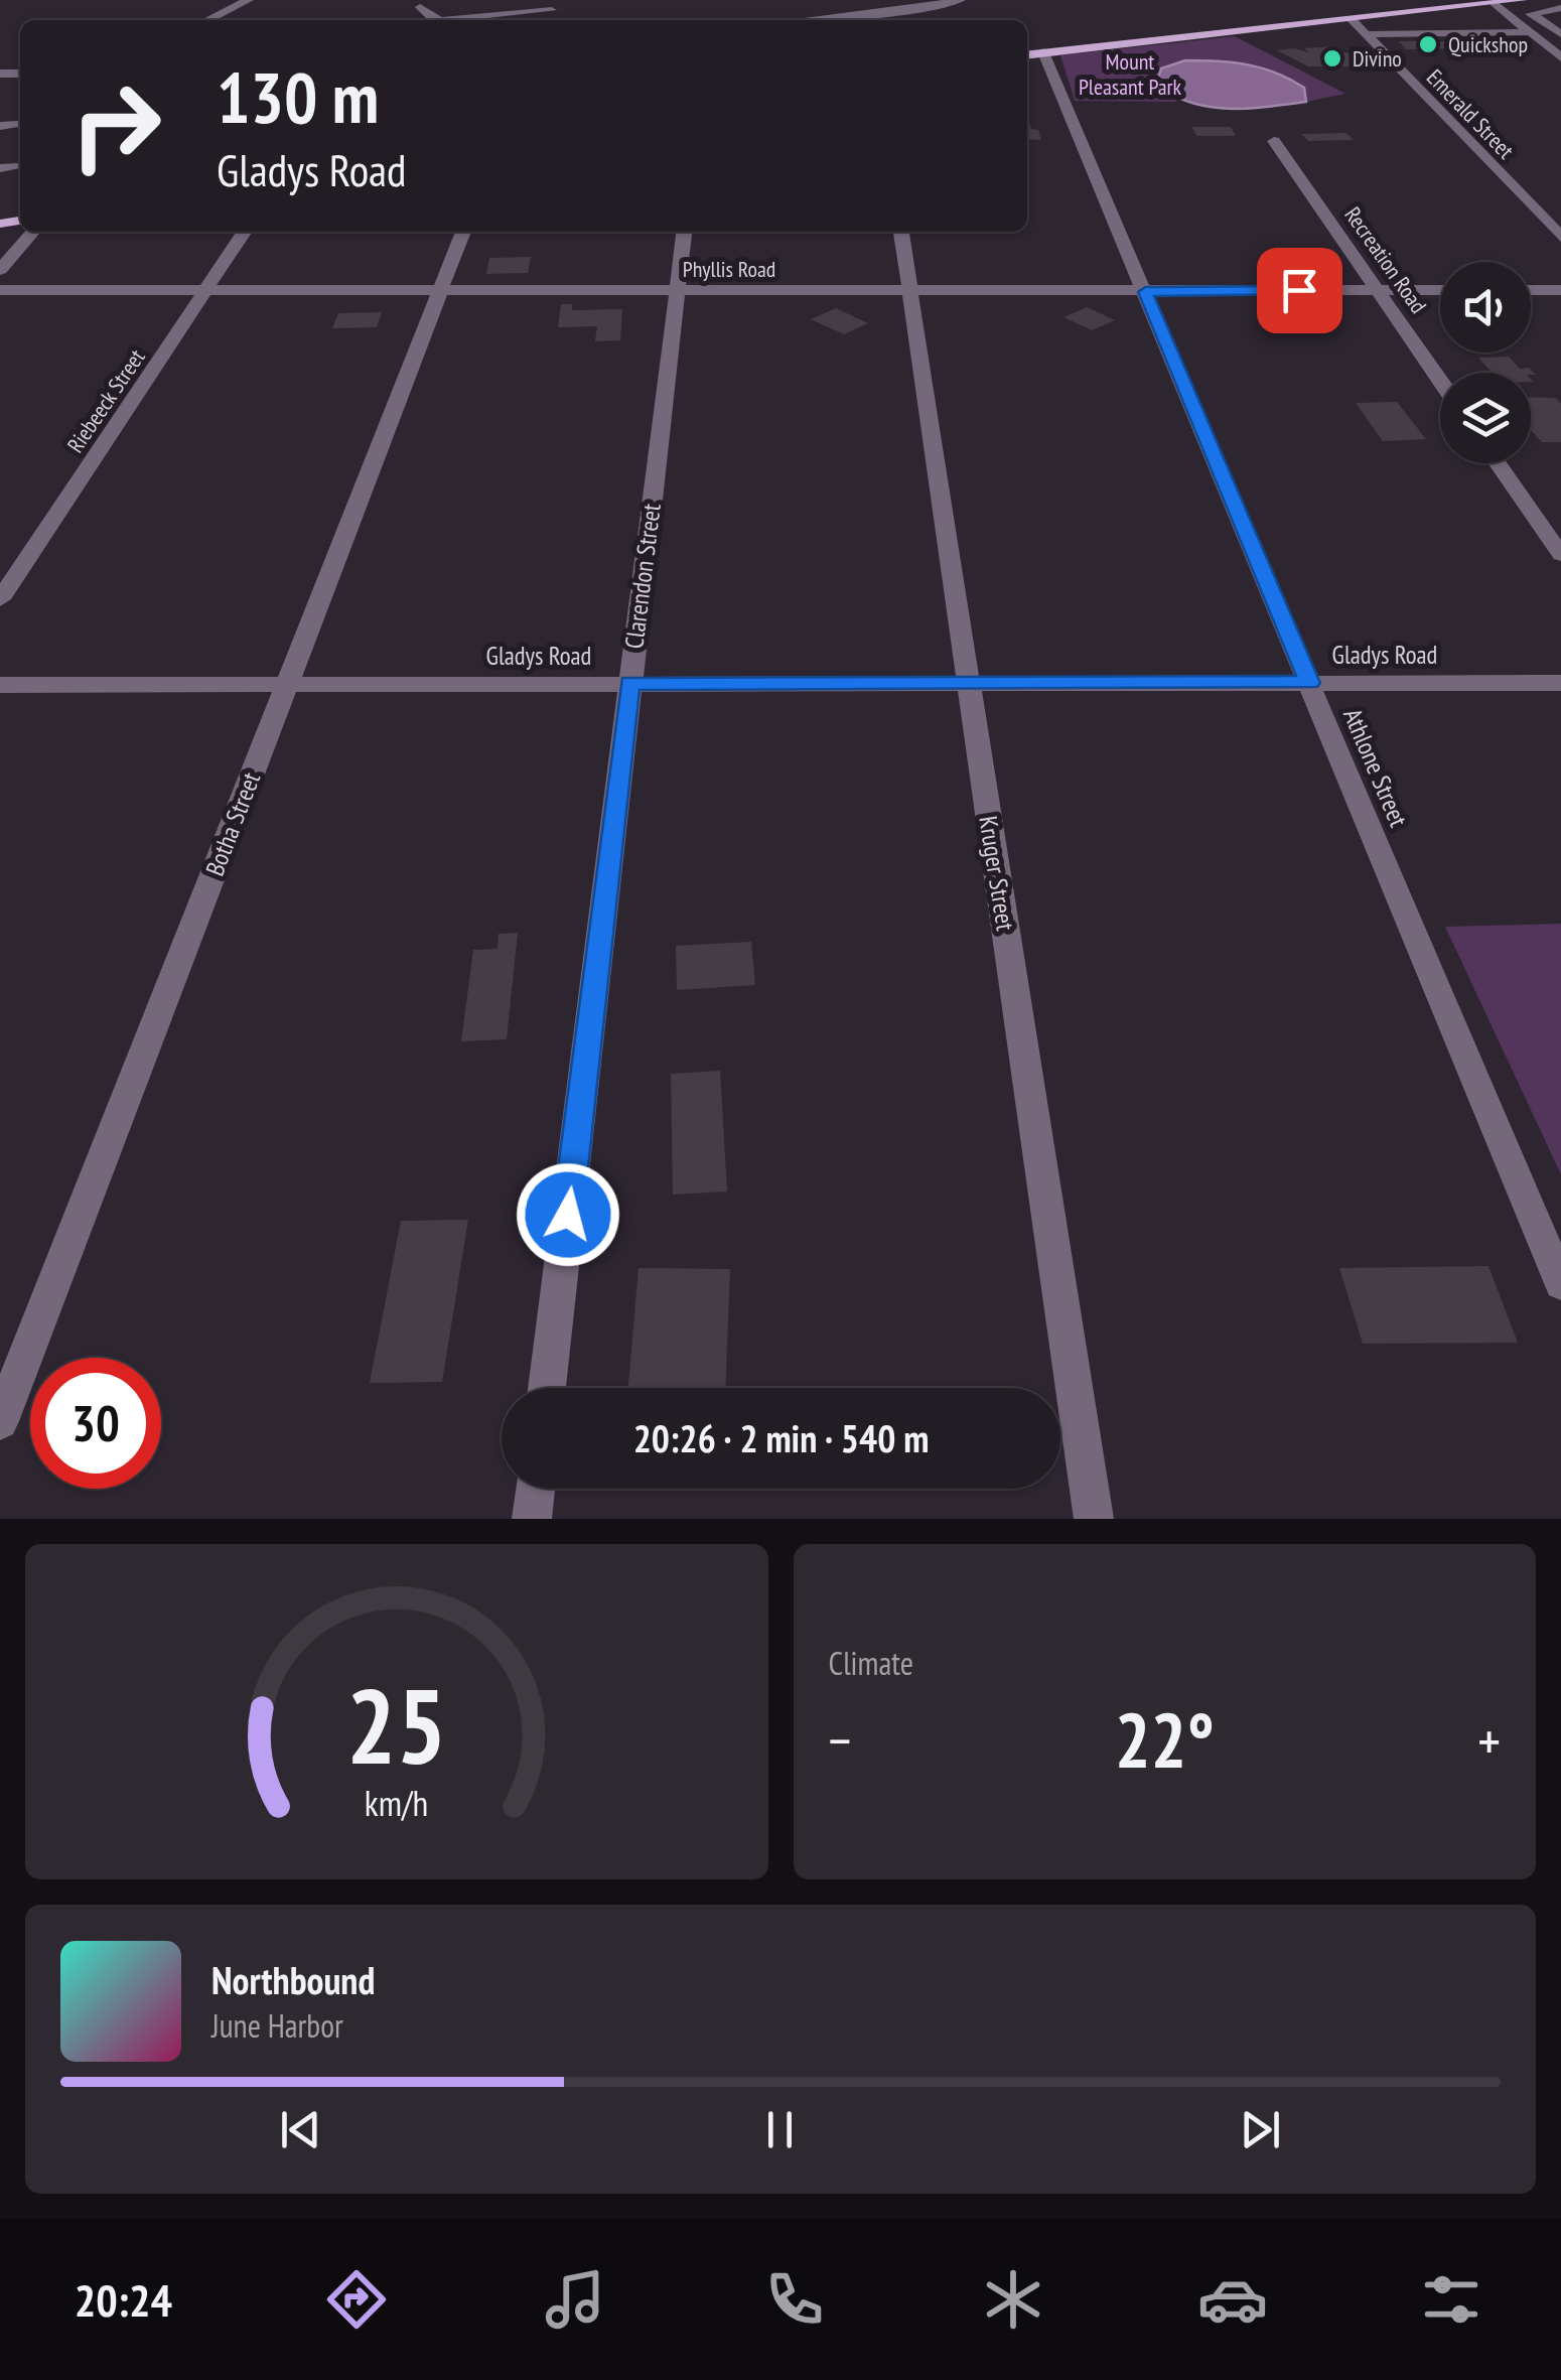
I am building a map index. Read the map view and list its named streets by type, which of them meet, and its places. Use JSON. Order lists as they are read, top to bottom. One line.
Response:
{"streets":{"street":["Emerald Street","Recreation Road","Phyllis Road","Riebeeck Street","Clarendon Street","Gladys Road","Athlone Street","Botha Street","Kruger Street"]},"crossings":[["Recreation Road","Phyllis Road"],["Phyllis Road","Riebeeck Street"],["Phyllis Road","Clarendon Street"],["Phyllis Road","Athlone Street"],["Phyllis Road","Botha Street"],["Phyllis Road","Kruger Street"],["Clarendon Street","Gladys Road"],["Gladys Road","Athlone Street"],["Gladys Road","Botha Street"],["Gladys Road","Kruger Street"]],"parks":["Mount Pleasant Park"],"places":["Quickshop","Divino"],"page":{"turn":["130 m","Gladys Road"],"limit":"30","trip":"20:26 · 2 min · 540 m","tile":"Climate","heat":["−","22°","+"],"song":["Northbound","June Harbor"],"tabs":"20:24","gauge":["25","km/h"]}}
